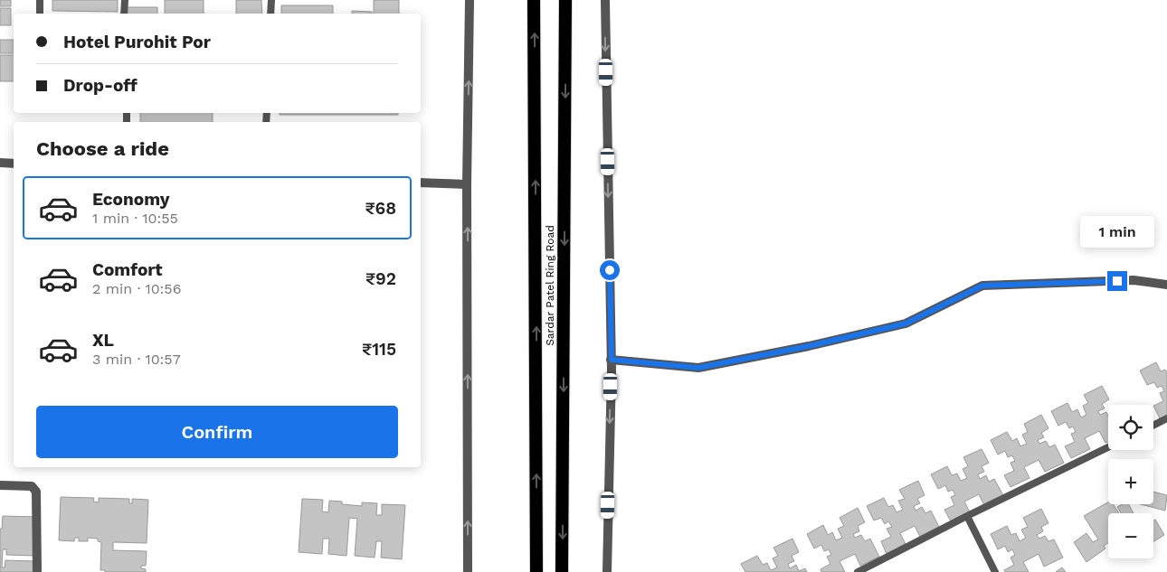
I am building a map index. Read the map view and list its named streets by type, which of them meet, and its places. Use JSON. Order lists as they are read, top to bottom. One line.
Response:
{"streets":{"highway":["Sardar Patel Ring Road"]},"page":{"banner":["Hotel Purohit Por","Drop-off"],"heading":"Choose a ride","list":[{"name":"Economy","note":"1 min · 10:55","value":"₹68"},{"name":"Comfort","note":"2 min · 10:56","value":"₹92"},{"name":"XL","note":"3 min · 10:57","value":"₹115"}],"bubble":"1 min","buttons":"Confirm","map_buttons":["+","−"]}}
